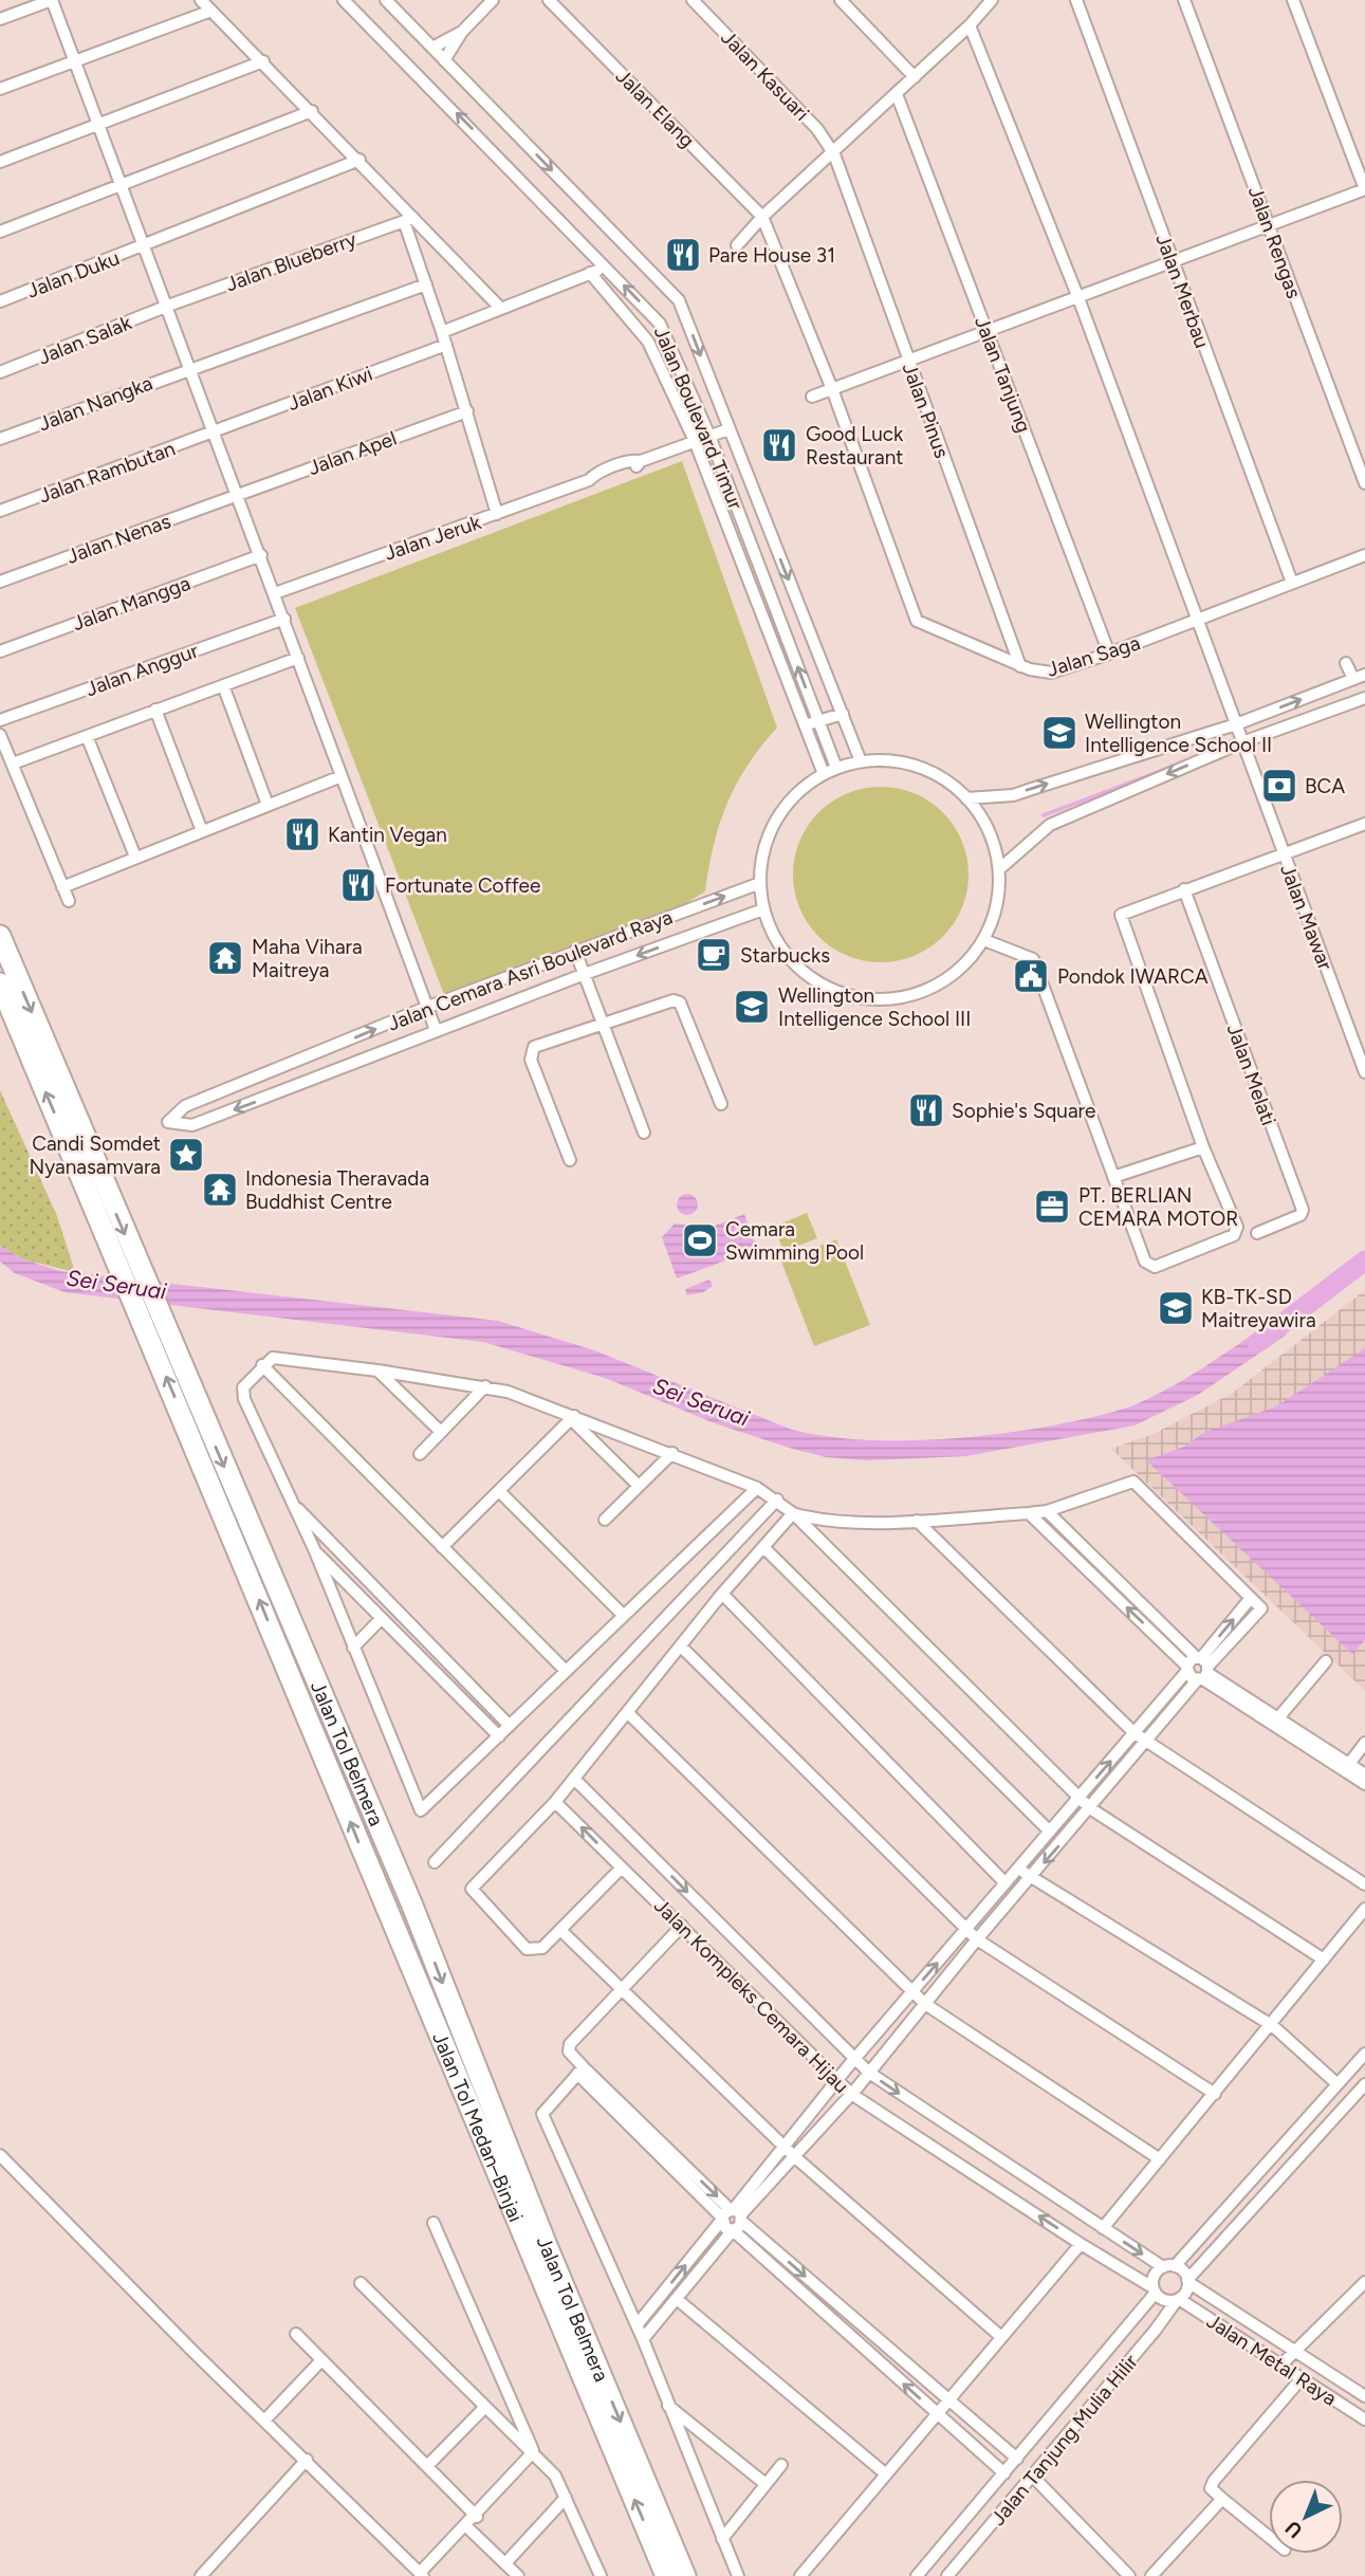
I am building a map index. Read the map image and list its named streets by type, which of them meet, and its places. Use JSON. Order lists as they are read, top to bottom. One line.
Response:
{"streets":{"highway":["Jalan Tol Belmera","Jalan Tol Medan–Binjai"],"street":["Jalan Kasuari","Jalan Elang","Jalan Rengas","Jalan Blueberry","Jalan Duku","Jalan Merbau","Jalan Salak","Jalan Tanjung","Jalan Kiwi","Jalan Nangka","Jalan Pinus","Jalan Boulevard Timur","Jalan Apel","Jalan Rambutan","Jalan Jeruk","Jalan Nenas","Jalan Mangga","Jalan Saga","Jalan Anggur","Jalan Mawar","Jalan Cemara Asri Boulevard Raya","Jalan Melati","Jalan Kompleks Cemara Hijau","Jalan Metal Raya","Jalan Tanjung Mulia Hilir"]},"crossings":[["Jalan Kasuari","Jalan Pinus"],["Jalan Blueberry","Jalan Salak"],["Jalan Merbau","Jalan Saga"],["Jalan Tanjung","Jalan Saga"],["Jalan Kiwi","Jalan Rambutan"],["Jalan Pinus","Jalan Saga"],["Jalan Boulevard Timur","Jalan Jeruk"],["Jalan Boulevard Timur","Jalan Cemara Asri Boulevard Raya"],["Jalan Apel","Jalan Nenas"],["Jalan Saga","Jalan Mawar"],["Jalan Tol Belmera","Jalan Tol Medan–Binjai"],["Jalan Kompleks Cemara Hijau","Jalan Metal Raya"],["Jalan Kompleks Cemara Hijau","Jalan Tanjung Mulia Hilir"],["Jalan Metal Raya","Jalan Tanjung Mulia Hilir"]],"one_way":["Jalan Tol Medan–Binjai"],"water":["Sei Seruai"],"places":{"restaurant":["Pare House 31","Good Luck Restaurant","Kantin Vegan","Fortunate Coffee","Sophie's Square"],"school or university":["Wellington Intelligence School II","Wellington Intelligence School III","KB-TK-SD Maitreyawira"],"bank":["BCA"],"cafe":["Starbucks"],"temple":["Maha Vihara Maitreya","Indonesia Theravada Buddhist Centre"],"public building":["Pondok IWARCA"],"place":["Candi Somdet Nyanasamvara"],"office":["PT. BERLIAN CEMARA MOTOR"],"sports":["Cemara Swimming Pool"]},"north":"bottom left"}
